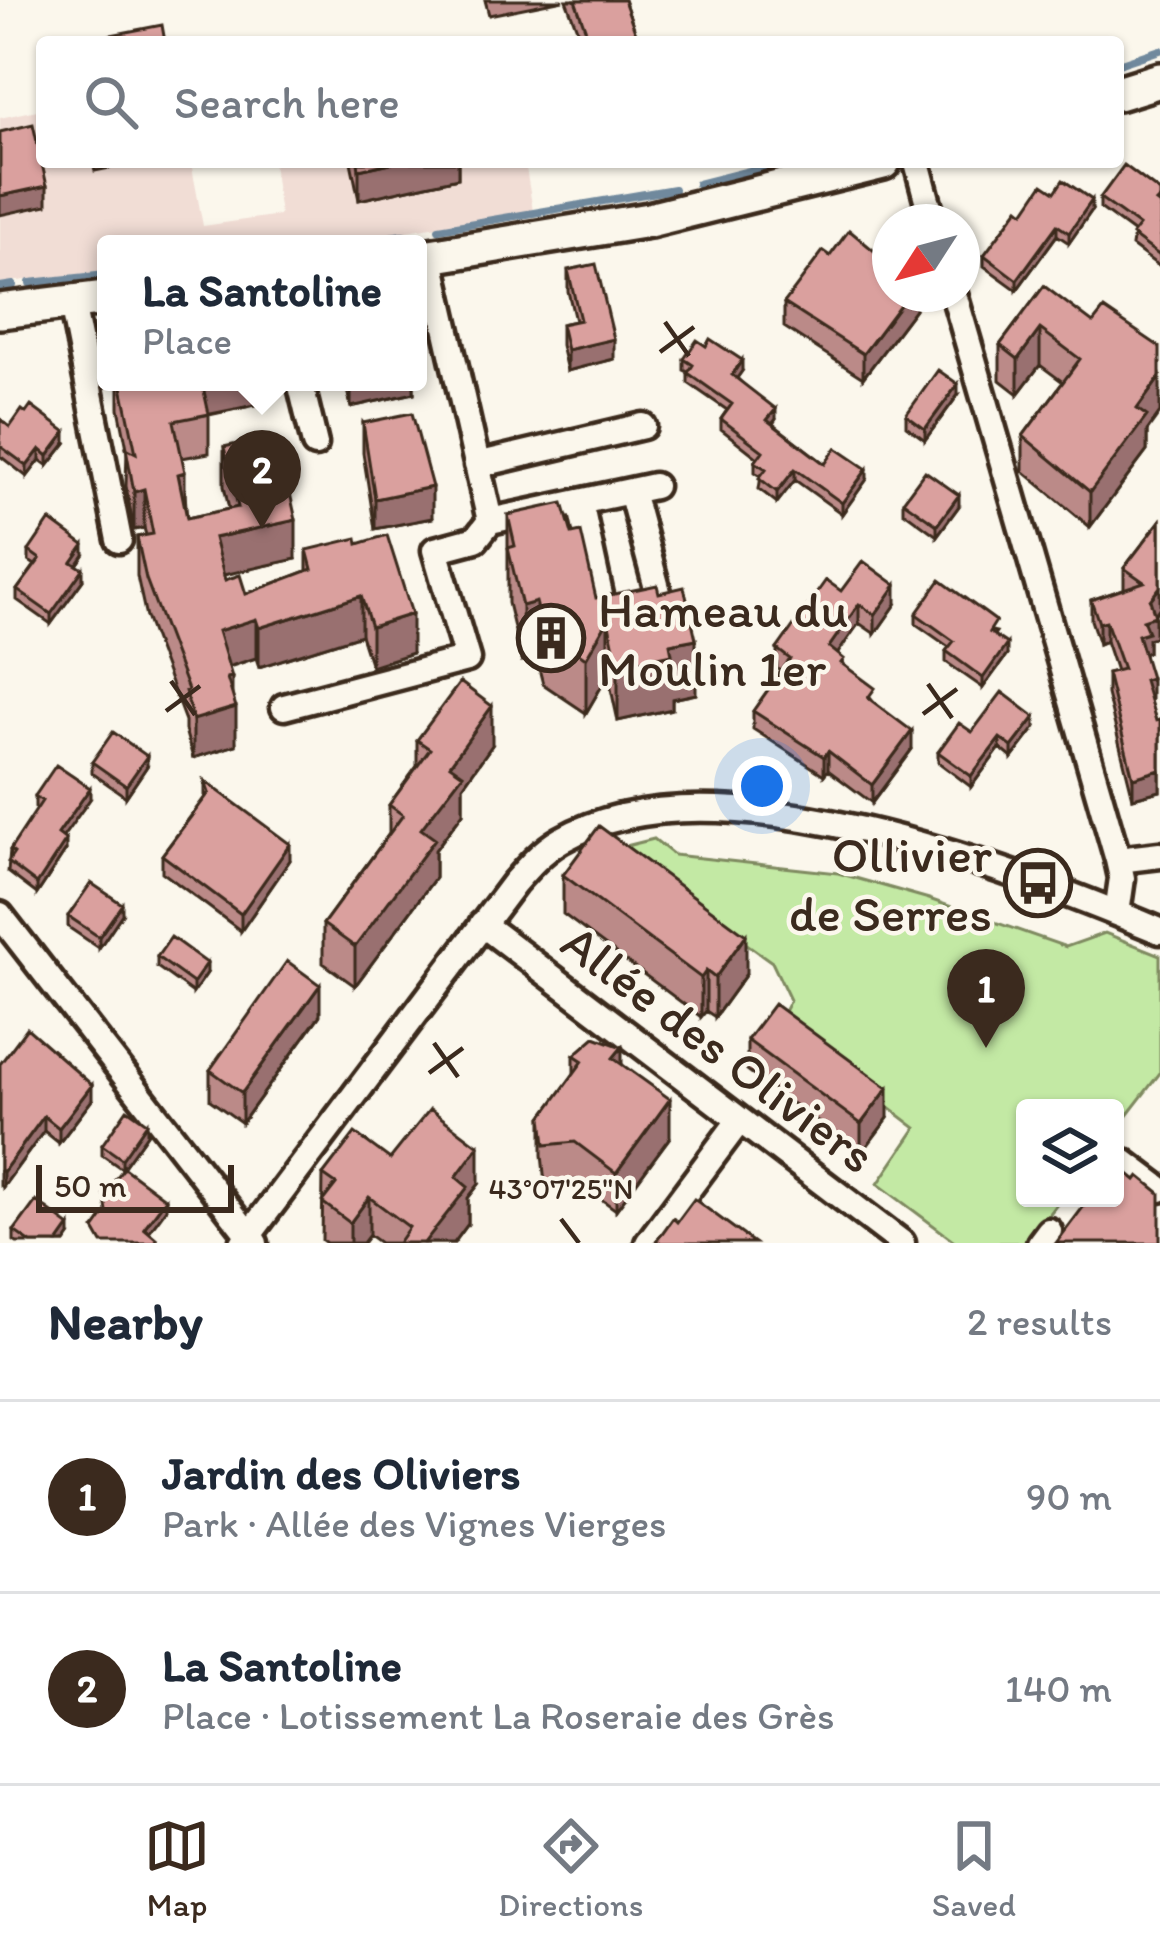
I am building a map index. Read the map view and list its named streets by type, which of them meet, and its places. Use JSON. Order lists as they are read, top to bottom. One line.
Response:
{"streets":{"street":["Allée des Oliviers"]},"places":{"building":["Hameau du Moulin 1er"],"bus stop":["Ollivier de Serres"]},"scale_bar":"50 m","north":"bottom left","page":{"search":"Search here","popup":["La Santoline","Place"],"pins":["2","1"],"scale":"50 m","heading":["Nearby","2 results"],"list":[{"mark":"1","name":"Jardin des Oliviers","note":"Park · Allée des Vignes Vierges","value":"90 m"},{"mark":"2","name":"La Santoline","note":"Place · Lotissement La Roseraie des Grès","value":"140 m"}],"nav":["Map","Directions","Saved"]},"coordinates":["43°07'25\"N"]}
